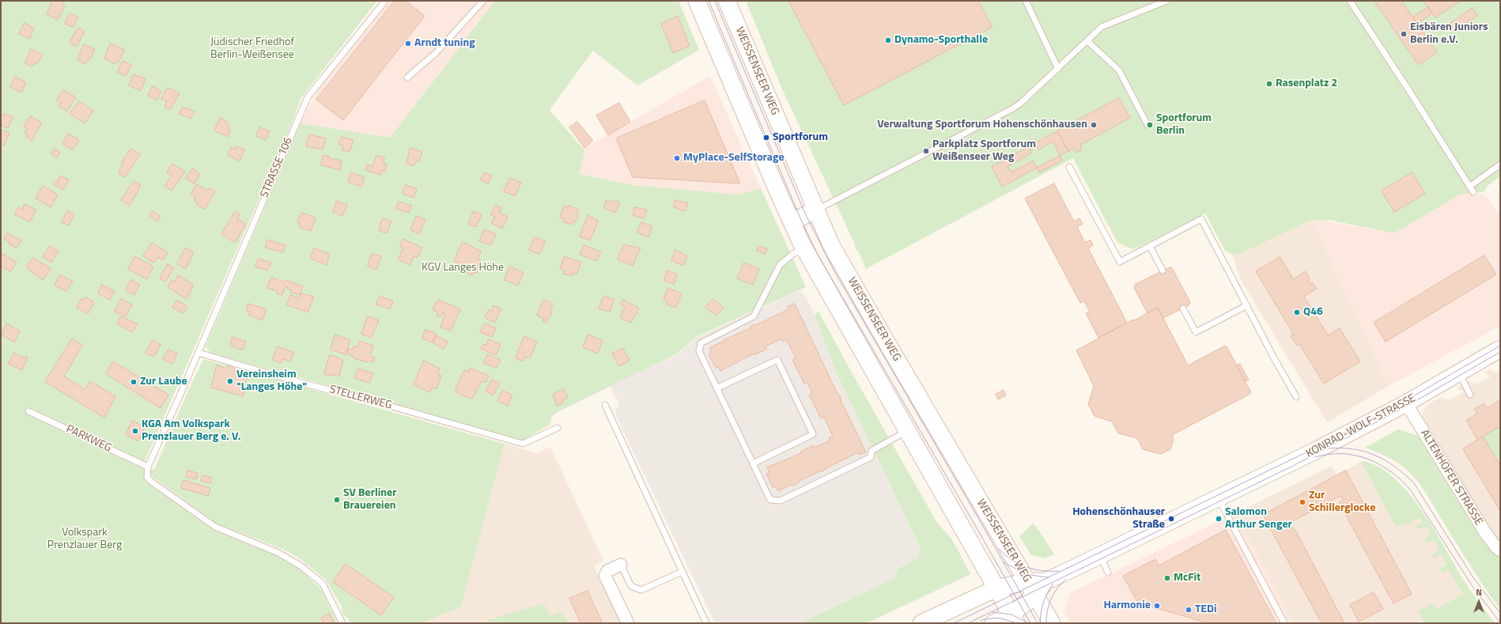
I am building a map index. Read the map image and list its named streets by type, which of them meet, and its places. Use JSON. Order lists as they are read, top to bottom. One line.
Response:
{"streets":{"main road":["WEISSENSEER WEG","KONRAD-WOLF-STRASSE"],"street":["ALTENHOFER STRASSE"],"lane":["STRASSE 106","STELLERWEG","PARKWEG"]},"crossings":[["WEISSENSEER WEG","KONRAD-WOLF-STRASSE"],["STRASSE 106","STELLERWEG"],["STRASSE 106","PARKWEG"],["KONRAD-WOLF-STRASSE","ALTENHOFER STRASSE"]],"parks":["Jüdischer Friedhof Berlin-Weißensee","KGV Langes Höhe","Volkspark Prenzlauer Berg"],"places":["Eisbären Juniors Berlin e.V.","Dynamo-Sporthalle","Arndt tuning","Rasenplatz 2","Verwaltung Sportforum Hohenschönhausen","Sportforum Berlin","Sportforum","Parkplatz Sportforum Weißenseer Weg","MyPlace-SelfStorage","Q46","Vereinsheim \"Langes Höhe\"","Zur Laube","KGA Am Volkspark Prenzlauer Berg e. V.","SV Berliner Brauereien","Zur Schillerglocke","Hohenschönhauser Straße","Salomon Arthur Senger","McFit","Harmonie","TEDi"],"north":"top"}
